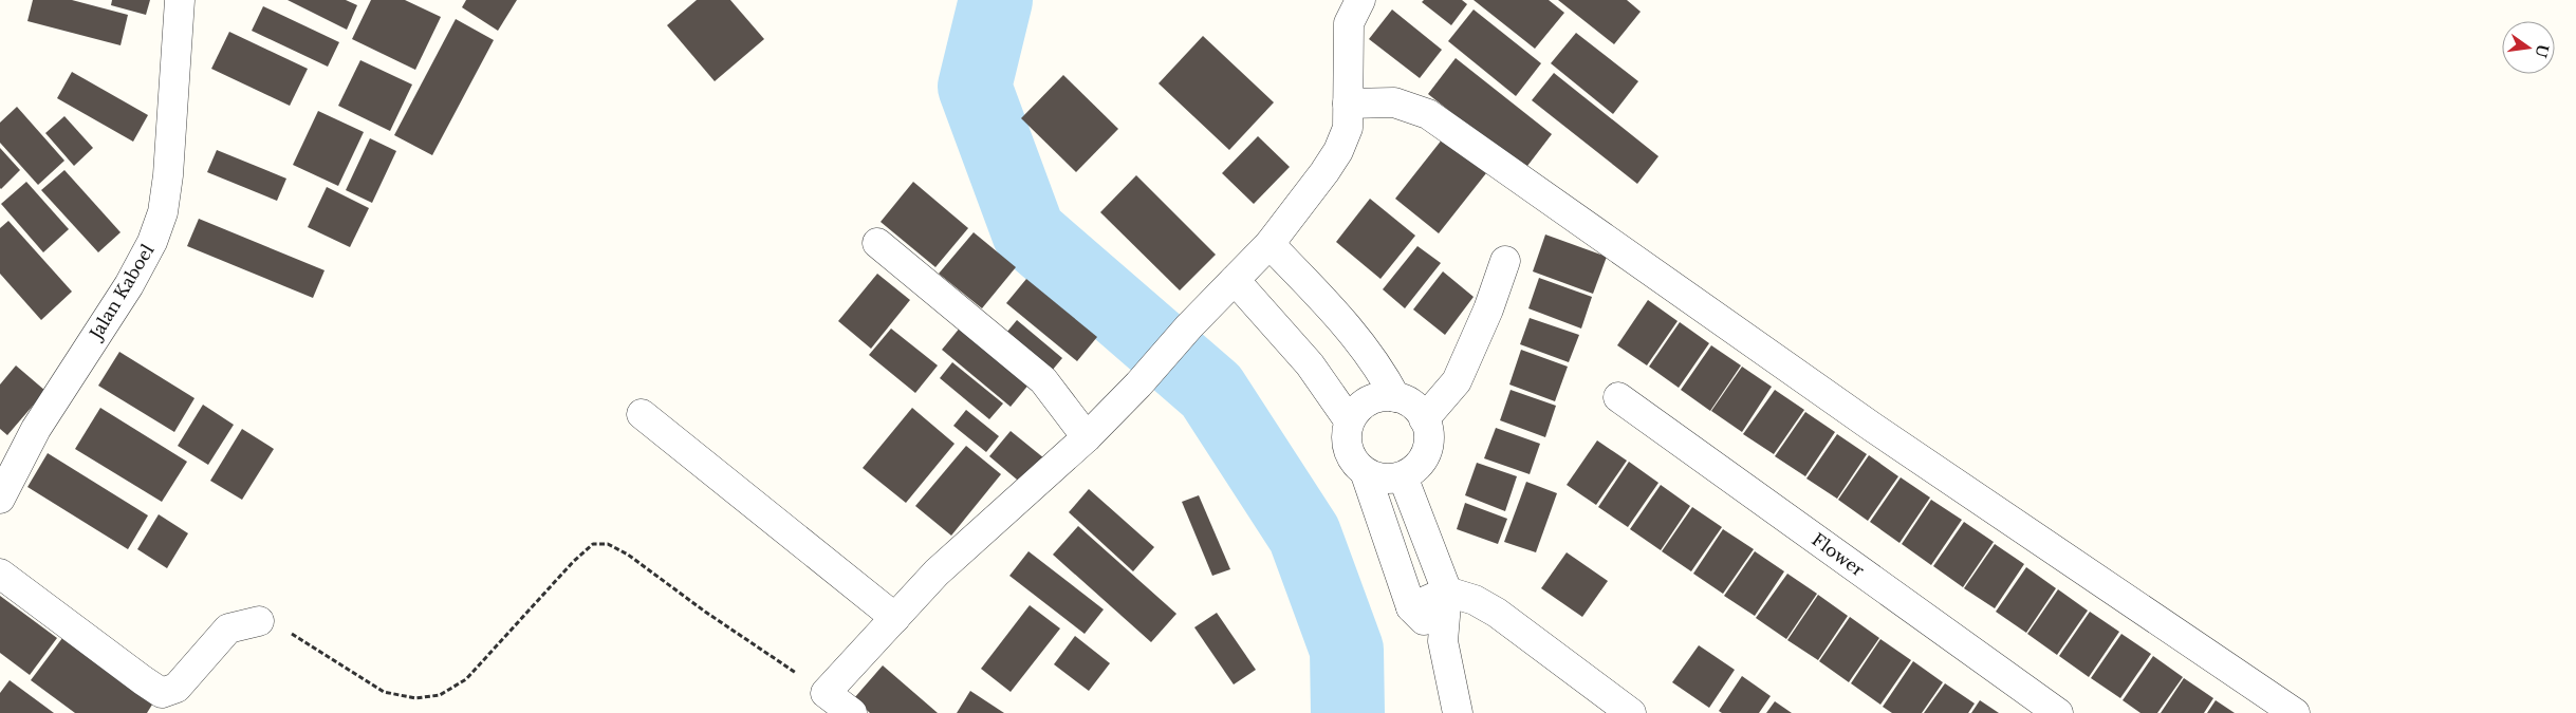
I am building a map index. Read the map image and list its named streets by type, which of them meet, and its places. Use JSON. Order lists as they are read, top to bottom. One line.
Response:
{"streets":{"street":["Jalan Kaboel","Flower"]},"north":"right"}
